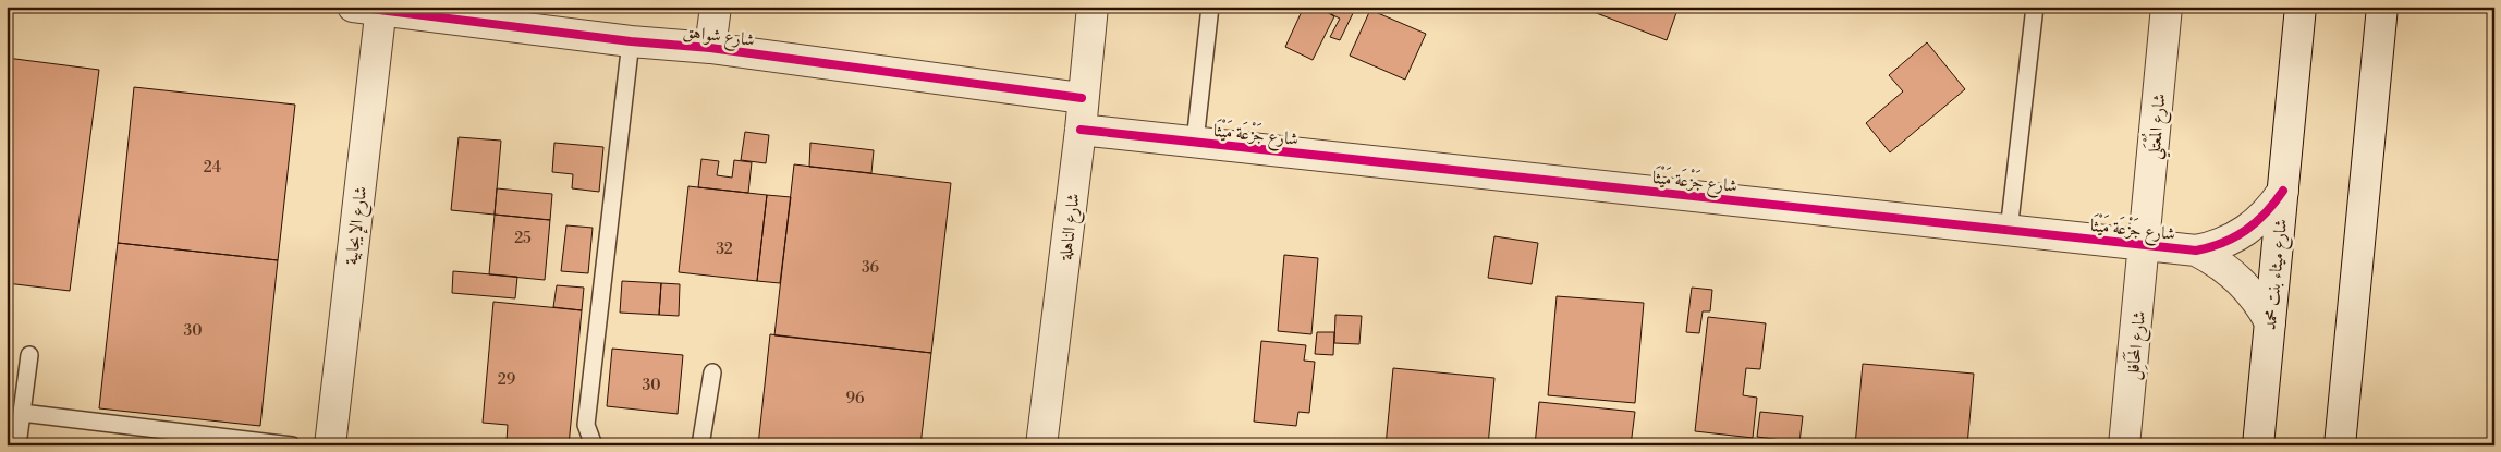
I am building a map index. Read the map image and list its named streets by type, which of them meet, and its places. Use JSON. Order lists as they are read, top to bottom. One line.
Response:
{"streets":{"street":["شارع شواهق","شارع المُعْتَلي","شارع جَزْعَة مَيْثَا","شارع الإيجابية","شارع الناهلة","شارع ميثاء بنت محمد","شارع المَحَافِل"]},"crossings":[["شارع شواهق","شارع الإيجابية"],["شارع شواهق","شارع الناهلة"],["شارع المُعْتَلي","شارع جَزْعَة مَيْثَا"],["شارع المُعْتَلي","شارع المَحَافِل"],["شارع جَزْعَة مَيْثَا","شارع الناهلة"],["شارع جَزْعَة مَيْثَا","شارع ميثاء بنت محمد"],["شارع جَزْعَة مَيْثَا","شارع المَحَافِل"]],"house_numbers":["24","25","32","36","30","29","30","96"]}
